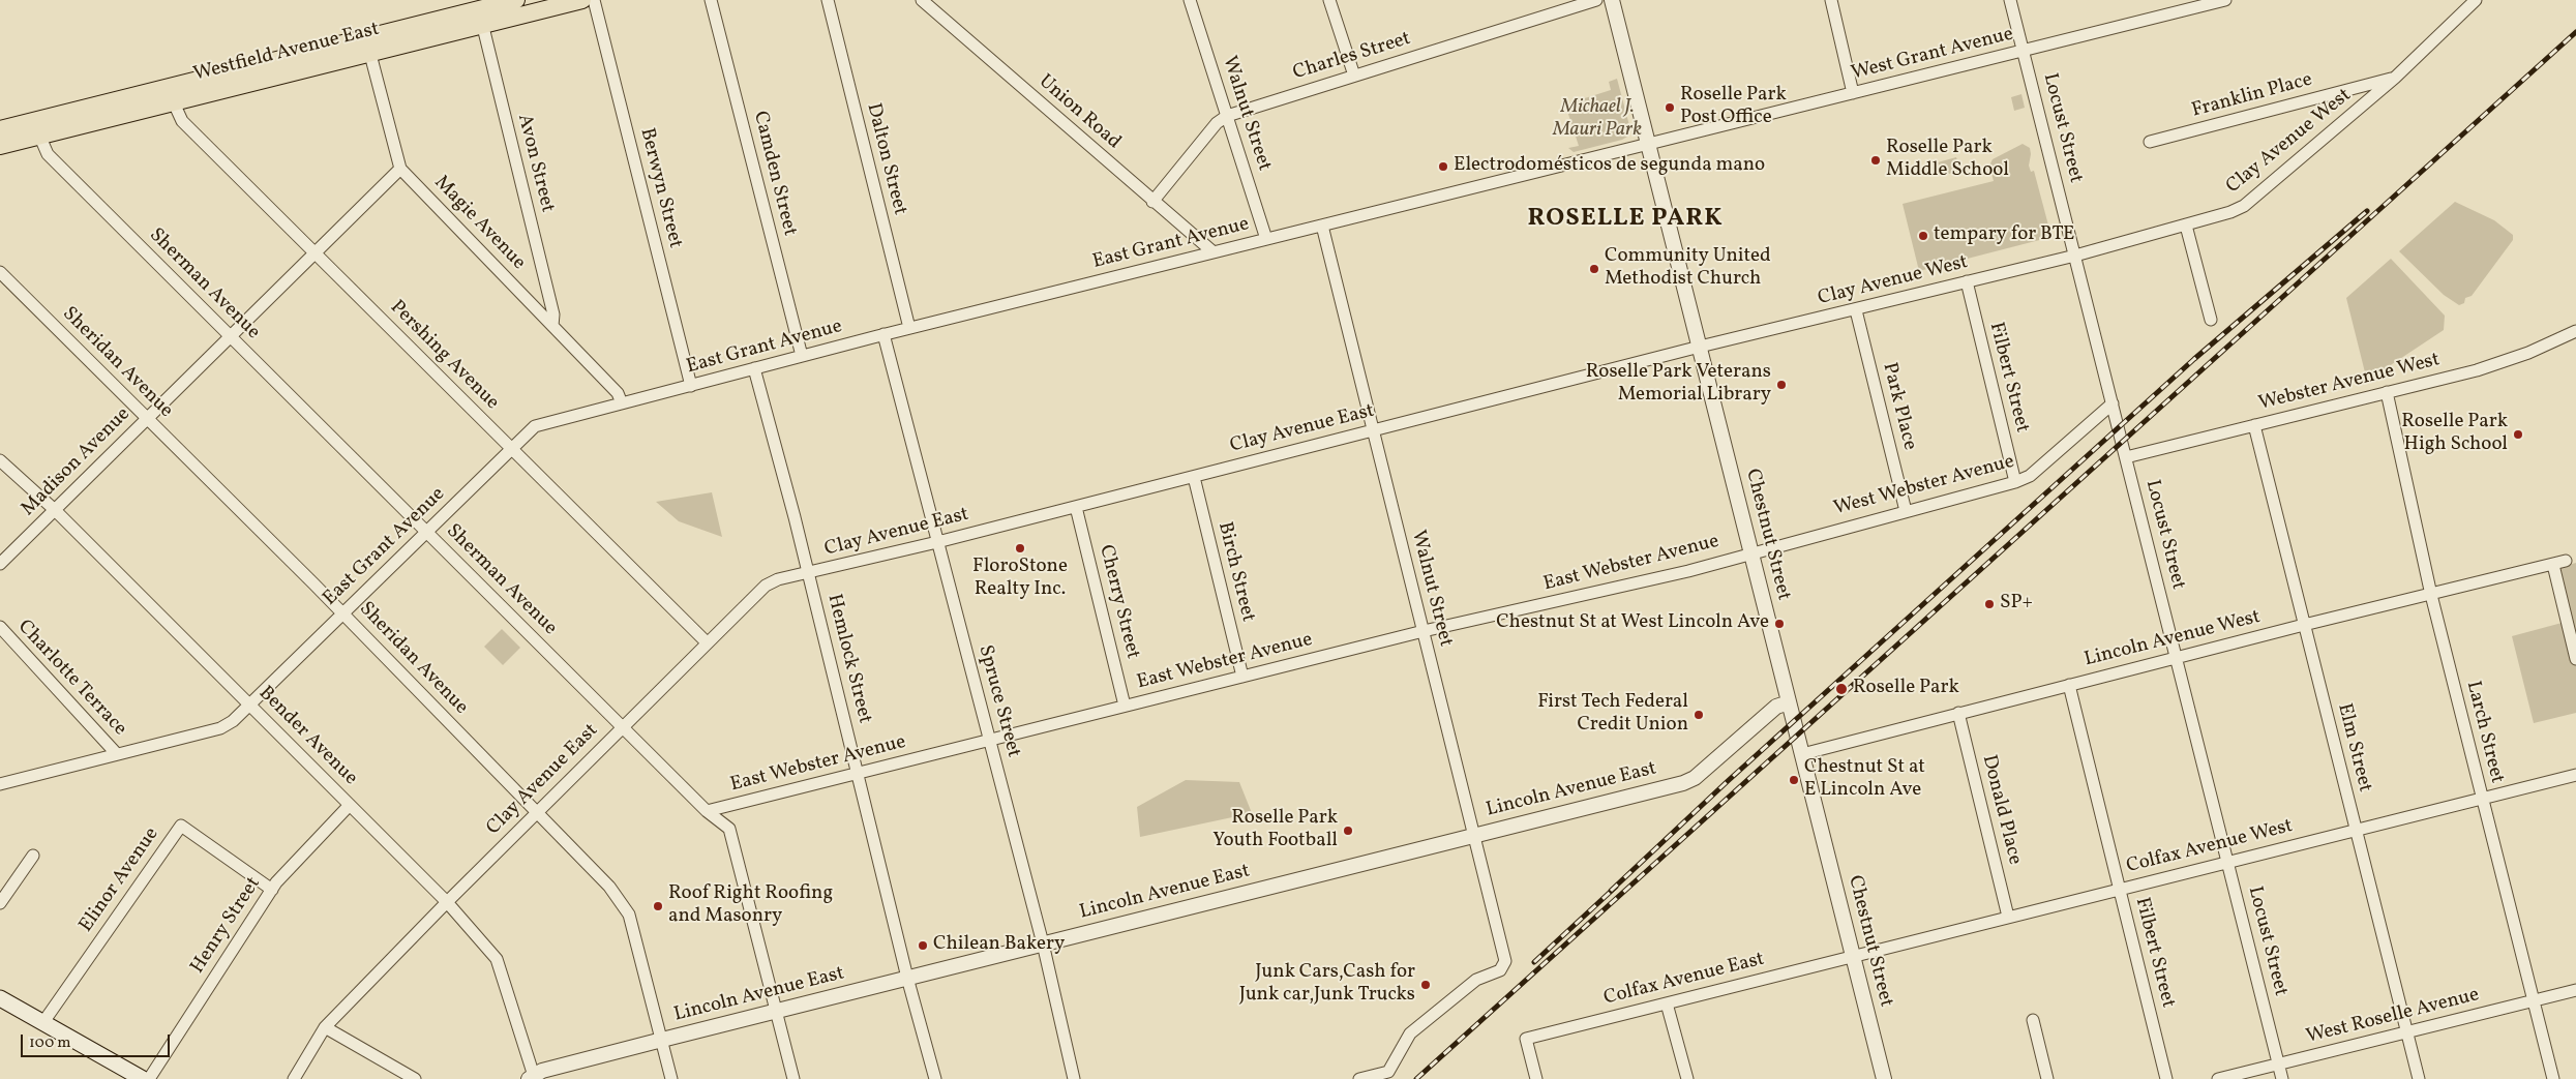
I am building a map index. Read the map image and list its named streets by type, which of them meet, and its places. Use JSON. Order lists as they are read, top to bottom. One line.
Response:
{"streets":{"main road":["Westfield Avenue East"],"street":["West Grant Avenue","Charles Street","Franklin Place","Union Road","Walnut Street","Locust Street","Clay Avenue West","Dalton Street","Avon Street","Camden Street","Berwyn Street","Magie Avenue","East Grant Avenue","Sherman Avenue","Pershing Avenue","Sheridan Avenue","Filbert Street","Webster Avenue West","Park Place","Clay Avenue East","Madison Avenue","West Webster Avenue","Chestnut Street","East Webster Avenue","Birch Street","Cherry Street","Lincoln Avenue West","Hemlock Street","Charlotte Terrace","Spruce Street","Larch Street","Bender Avenue","Elm Street","Lincoln Avenue East","Donald Place","Colfax Avenue West","Elinor Avenue","Henry Street","Colfax Avenue East","West Roselle Avenue"]},"crossings":[["Westfield Avenue East","Avon Street"],["Westfield Avenue East","Magie Avenue"],["Westfield Avenue East","Sherman Avenue"],["Westfield Avenue East","Pershing Avenue"],["West Grant Avenue","Locust Street"],["West Grant Avenue","East Grant Avenue"],["West Grant Avenue","Chestnut Street"],["Charles Street","Union Road"],["Charles Street","Walnut Street"],["Franklin Place","Clay Avenue West"],["Union Road","East Grant Avenue"],["Walnut Street","East Grant Avenue"],["Walnut Street","Clay Avenue East"],["Walnut Street","East Webster Avenue"],["Walnut Street","Lincoln Avenue East"],["Locust Street","Clay Avenue West"],["Locust Street","Webster Avenue West"],["Locust Street","West Webster Avenue"],["Locust Street","Lincoln Avenue West"],["Locust Street","Colfax Avenue West"],["Locust Street","West Roselle Avenue"],["Clay Avenue West","Filbert Street"],["Clay Avenue West","Park Place"],["Clay Avenue West","Clay Avenue East"],["Clay Avenue West","Chestnut Street"],["Dalton Street","East Grant Avenue"],["Avon Street","Magie Avenue"],["Camden Street","East Grant Avenue"],["Berwyn Street","East Grant Avenue"],["Magie Avenue","East Grant Avenue"],["Magie Avenue","Madison Avenue"],["East Grant Avenue","Sherman Avenue"],["East Grant Avenue","Pershing Avenue"],["East Grant Avenue","Sheridan Avenue"],["East Grant Avenue","Chestnut Street"],["East Grant Avenue","Hemlock Street"],["East Grant Avenue","Charlotte Terrace"],["East Grant Avenue","Spruce Street"],["East Grant Avenue","Bender Avenue"],["Sherman Avenue","Clay Avenue East"],["Sherman Avenue","Madison Avenue"],["Sherman Avenue","East Webster Avenue"],["Sherman Avenue","Lincoln Avenue East"],["Pershing Avenue","Clay Avenue East"],["Pershing Avenue","Madison Avenue"],["Sheridan Avenue","Clay Avenue East"],["Sheridan Avenue","Madison Avenue"],["Sheridan Avenue","Lincoln Avenue East"],["Filbert Street","West Webster Avenue"],["Filbert Street","Lincoln Avenue West"],["Filbert Street","Colfax Avenue West"],["Webster Avenue West","Larch Street"],["Webster Avenue West","Elm Street"],["Park Place","West Webster Avenue"],["Clay Avenue East","Chestnut Street"],["Clay Avenue East","Birch Street"],["Clay Avenue East","Cherry Street"],["Clay Avenue East","Hemlock Street"],["Clay Avenue East","Spruce Street"],["Clay Avenue East","Bender Avenue"],["Madison Avenue","Bender Avenue"],["West Webster Avenue","Chestnut Street"],["West Webster Avenue","East Webster Avenue"],["Chestnut Street","East Webster Avenue"],["Chestnut Street","Lincoln Avenue West"],["Chestnut Street","Lincoln Avenue East"],["Chestnut Street","Colfax Avenue West"],["Chestnut Street","Colfax Avenue East"],["East Webster Avenue","Birch Street"],["East Webster Avenue","Cherry Street"],["East Webster Avenue","Hemlock Street"],["East Webster Avenue","Spruce Street"],["Lincoln Avenue West","Larch Street"],["Lincoln Avenue West","Elm Street"],["Lincoln Avenue West","Donald Place"],["Hemlock Street","Lincoln Avenue East"],["Spruce Street","Lincoln Avenue East"],["Larch Street","Colfax Avenue West"],["Larch Street","West Roselle Avenue"],["Bender Avenue","Lincoln Avenue East"],["Bender Avenue","Henry Street"],["Elm Street","Colfax Avenue West"],["Elm Street","West Roselle Avenue"],["Donald Place","Colfax Avenue West"],["Colfax Avenue West","Colfax Avenue East"],["Elinor Avenue","Henry Street"]],"districts":["ROSELLE PARK"],"parks":["Michael J. Mauri Park"],"places":["Roselle Park Post Office","Roselle Park Middle School","Electrodomésticos de segunda mano","tempary for BTE","Community United Methodist Church","Roselle Park Veterans Memorial Library","Roselle Park High School","FloroStone Realty Inc.","SP+","Chestnut St at West Lincoln Ave","Roselle Park","First Tech Federal Credit Union","Chestnut St at E Lincoln Ave","Roselle Park Youth Football","Roof Right Roofing and Masonry","Chilean Bakery","Junk Cars,Cash for Junk car,Junk Trucks"],"scale_bar":"100 m"}
